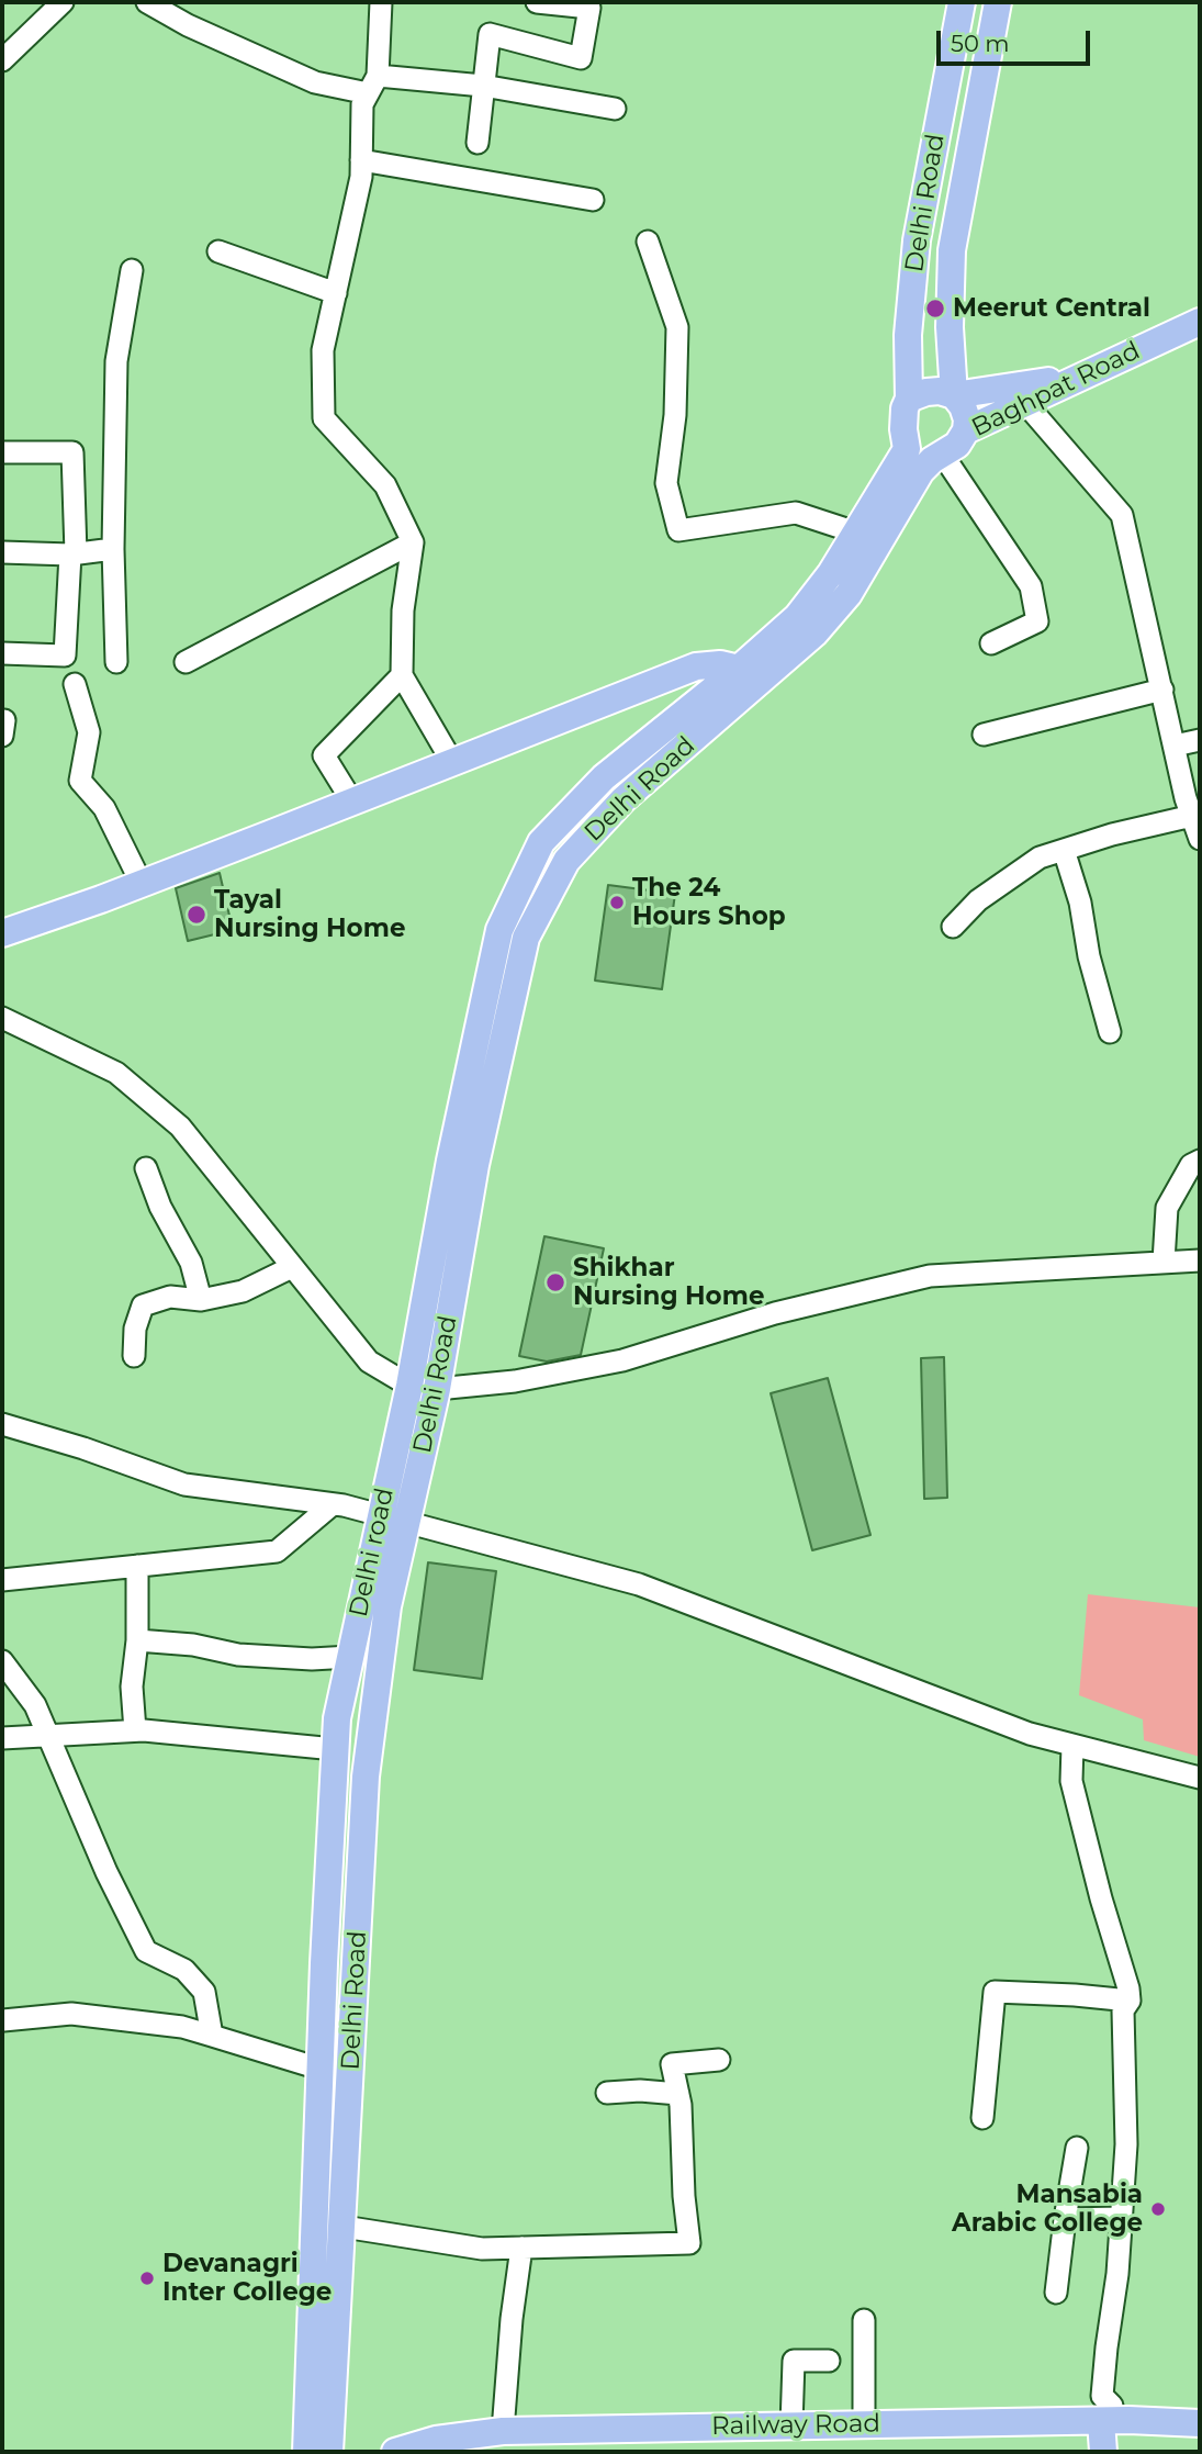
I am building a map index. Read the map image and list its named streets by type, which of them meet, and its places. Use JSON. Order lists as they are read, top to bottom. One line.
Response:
{"streets":{"main road":["Delhi Road","Baghpat Road","Delhi road","Railway Road"]},"crossings":[["Delhi Road","Baghpat Road"],["Delhi Road","Delhi road"]],"places":["Meerut Central","The 24 Hours Shop","Tayal Nursing Home","Shikhar Nursing Home","Mansabia Arabic College","Devanagri Inter College"],"scale_bar":"50 m"}
